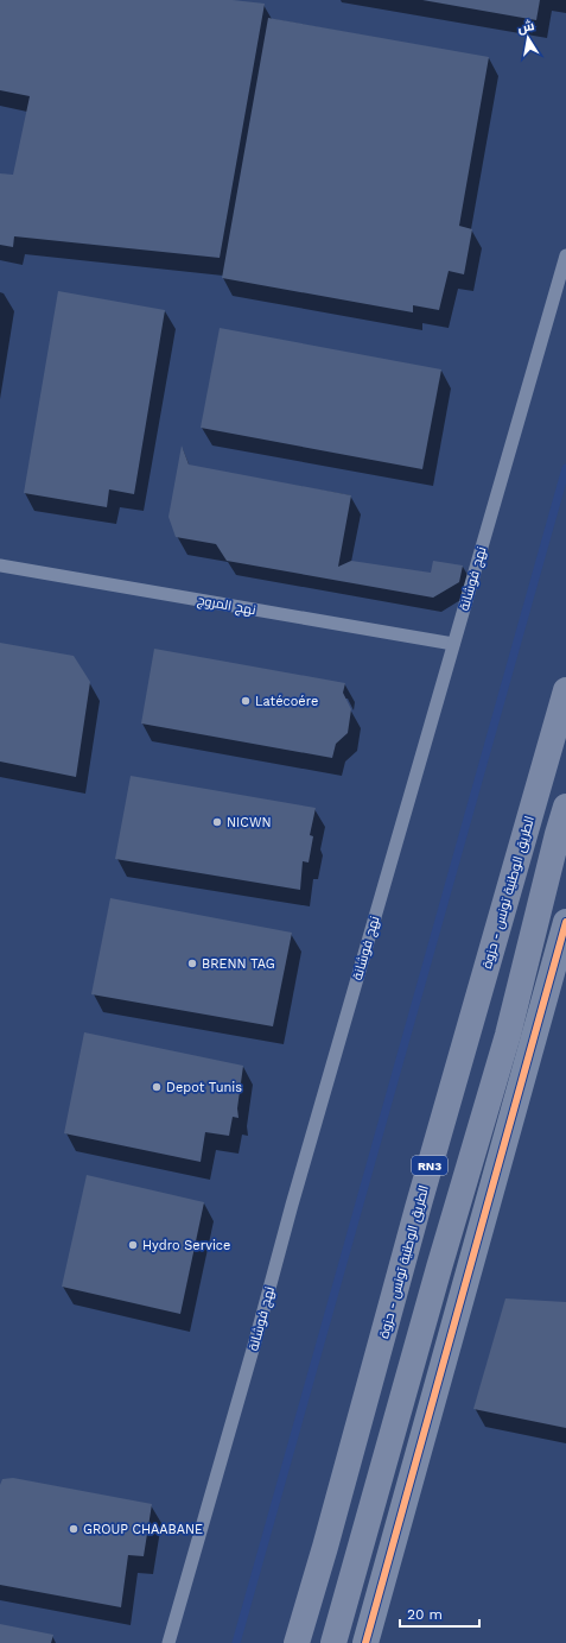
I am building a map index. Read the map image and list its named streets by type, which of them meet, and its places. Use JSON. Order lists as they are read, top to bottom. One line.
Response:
{"streets":{"main road":["الطريق الوطنية تونس - حزوة","RN3"],"lane":["نهج فوشانة","نهج المروج"]},"crossings":[["نهج فوشانة","نهج المروج"]],"places":["Latécoére","NICWN","BRENN TAG","Depot Tunis","Hydro Service","GROUP CHAABANE"],"scale_bar":"20 m","north":"top"}
